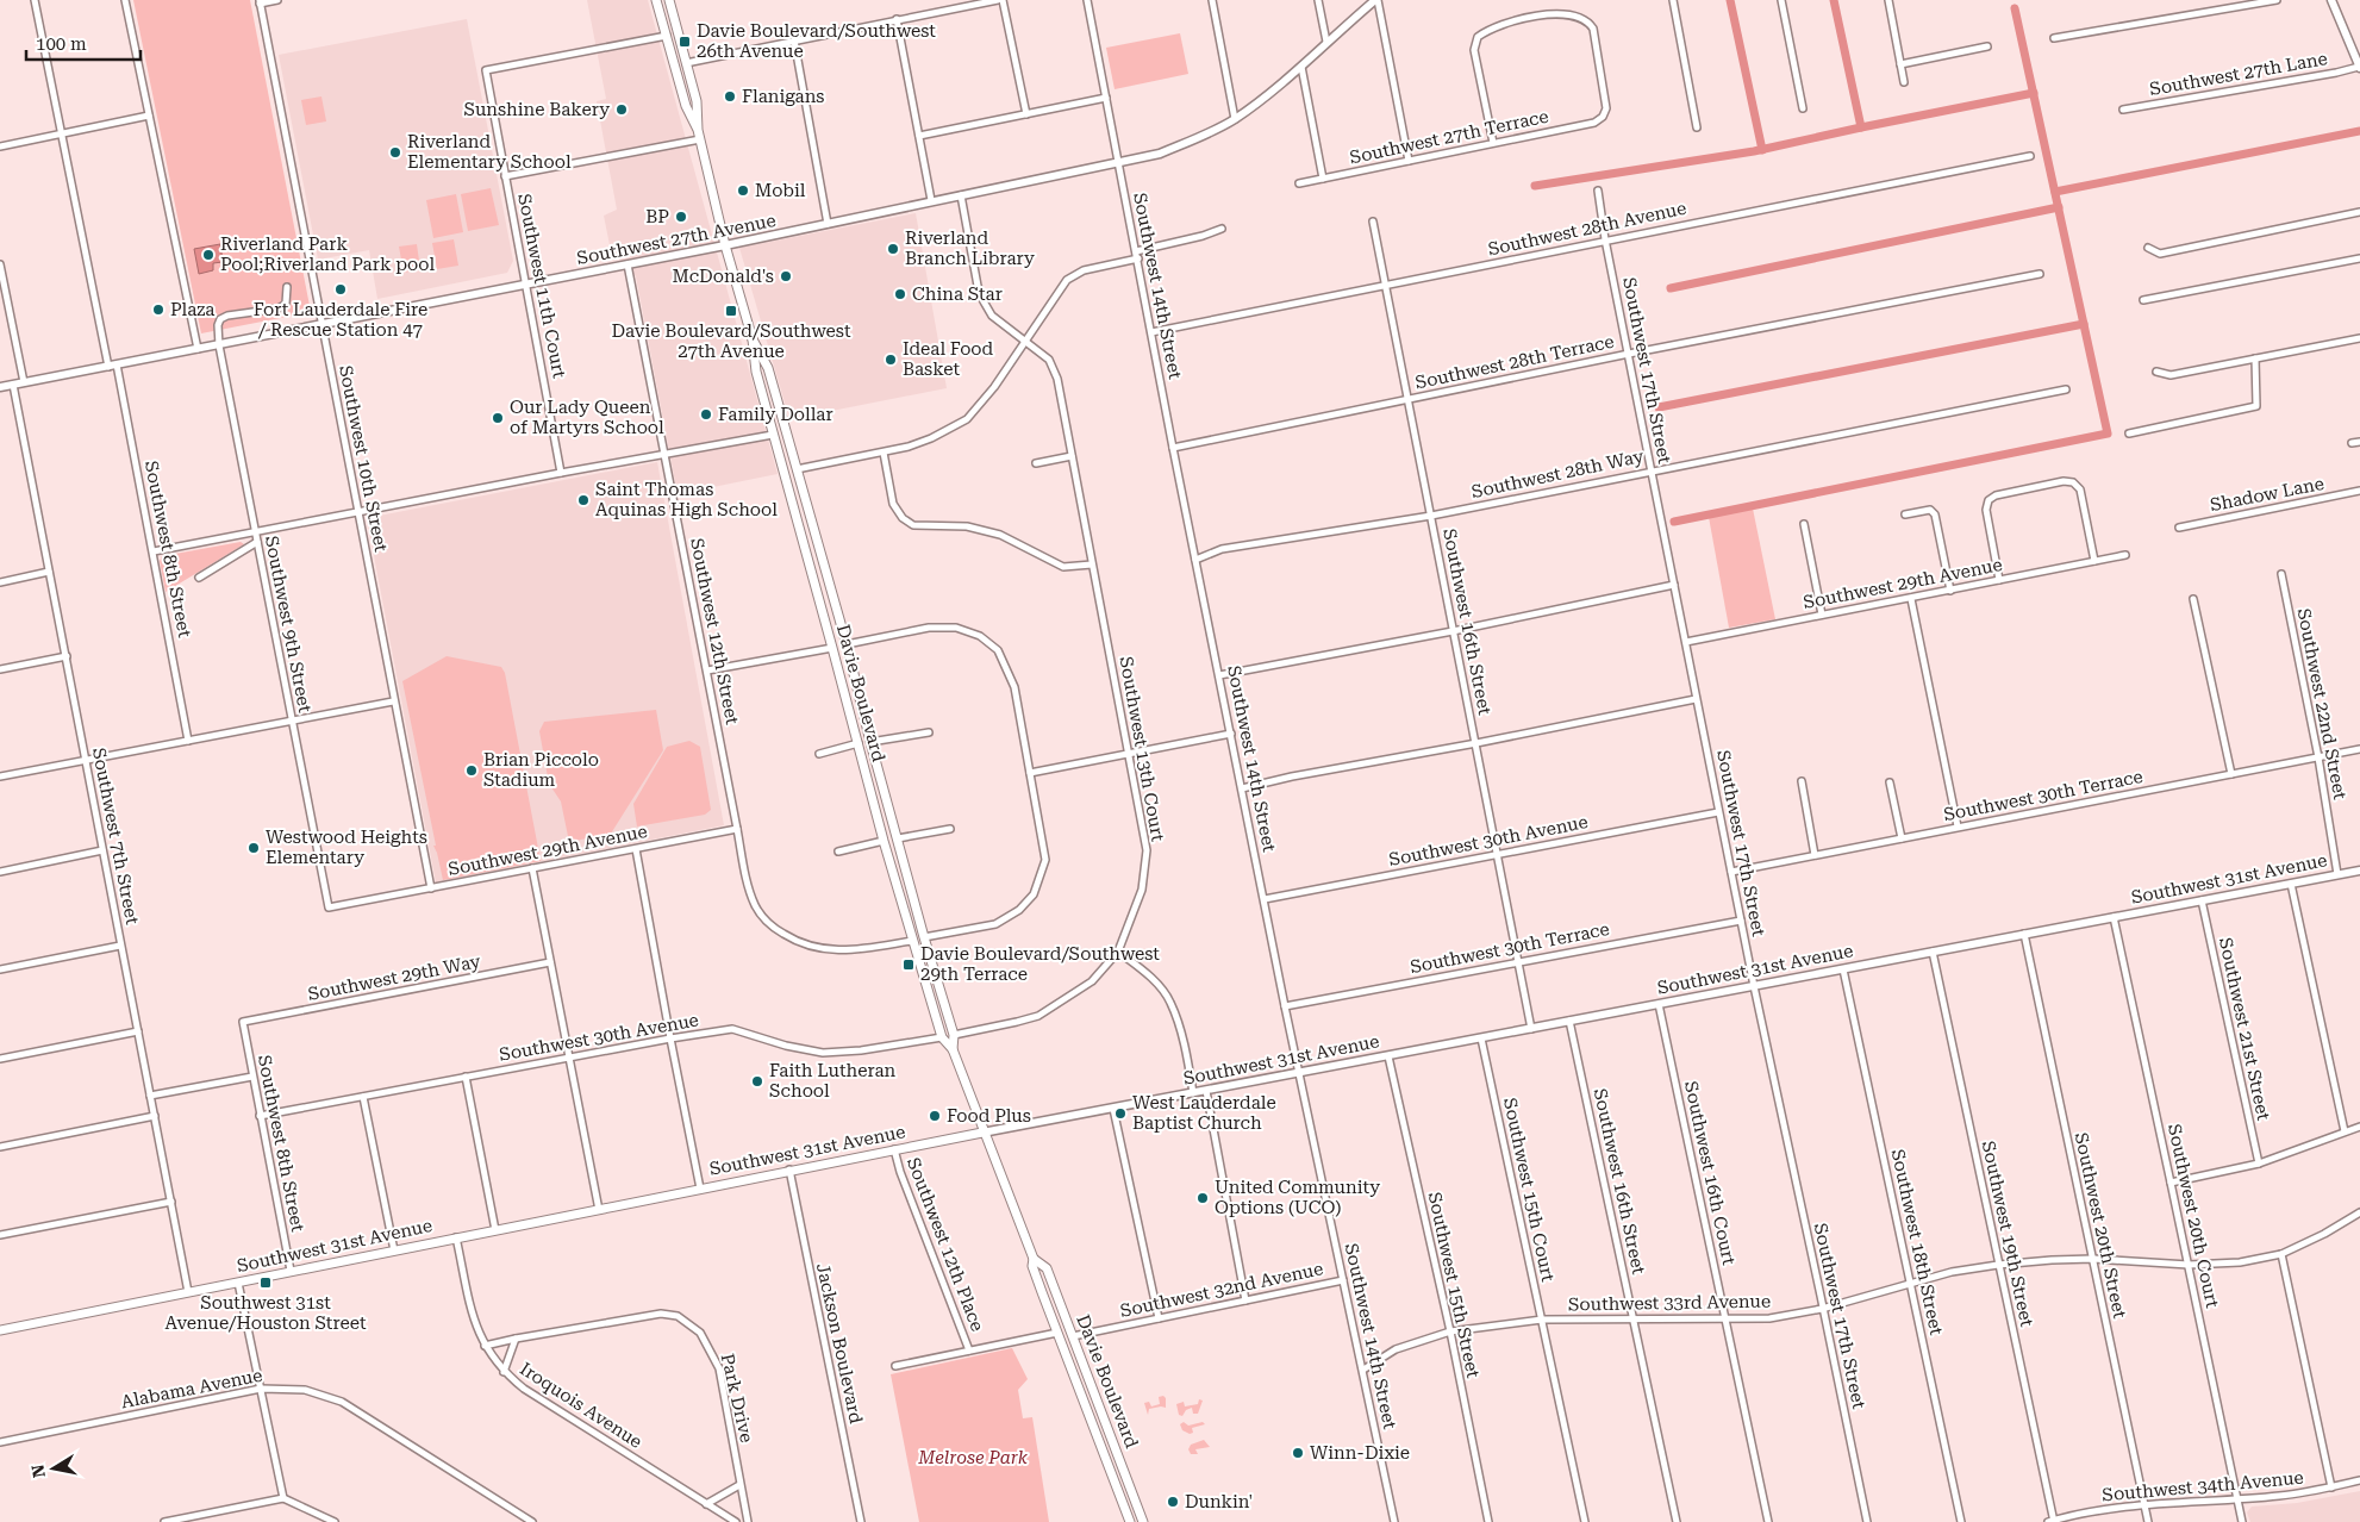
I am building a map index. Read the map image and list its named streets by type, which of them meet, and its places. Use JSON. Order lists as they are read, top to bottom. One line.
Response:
{"streets":{"main road":["Davie Boulevard","Southwest 31st Avenue"],"street":["Southwest 27th Lane","Southwest 27th Terrace","Southwest 28th Avenue","Southwest 27th Avenue","Southwest 11th Court","Southwest 14th Street","Southwest 28th Terrace","Southwest 17th Street","Southwest 10th Street","Southwest 28th Way","Shadow Lane","Southwest 8th Street","Southwest 29th Avenue","Southwest 16th Street","Southwest 9th Street","Southwest 12th Street","Southwest 22nd Street","Southwest 13th Court","Southwest 30th Terrace","Southwest 7th Street","Southwest 30th Avenue","Southwest 29th Way","Southwest 21st Street","Southwest 16th Court","Southwest 15th Court","Southwest 20th Court","Southwest 20th Street","Southwest 19th Street","Southwest 18th Street","Southwest 12th Place","Southwest 15th Street","Southwest 32nd Avenue","Southwest 33rd Avenue","Jackson Boulevard","Alabama Avenue","Park Drive","Iroquois Avenue","Southwest 34th Avenue"]},"crossings":[["Southwest 28th Avenue","Southwest 14th Street"],["Southwest 28th Avenue","Southwest 17th Street"],["Southwest 28th Avenue","Southwest 16th Street"],["Southwest 27th Avenue","Southwest 11th Court"],["Southwest 27th Avenue","Southwest 14th Street"],["Southwest 27th Avenue","Southwest 10th Street"],["Southwest 27th Avenue","Southwest 8th Street"],["Southwest 27th Avenue","Southwest 9th Street"],["Southwest 27th Avenue","Southwest 12th Street"],["Southwest 27th Avenue","Davie Boulevard"],["Southwest 27th Avenue","Southwest 13th Court"],["Southwest 27th Avenue","Southwest 7th Street"],["Southwest 11th Court","Davie Boulevard"],["Southwest 14th Street","Southwest 28th Terrace"],["Southwest 14th Street","Southwest 28th Way"],["Southwest 14th Street","Southwest 30th Terrace"],["Southwest 14th Street","Southwest 30th Avenue"],["Southwest 14th Street","Southwest 31st Avenue"],["Southwest 14th Street","Southwest 32nd Avenue"],["Southwest 14th Street","Southwest 33rd Avenue"],["Southwest 28th Terrace","Southwest 17th Street"],["Southwest 28th Terrace","Southwest 16th Street"],["Southwest 17th Street","Southwest 28th Way"],["Southwest 17th Street","Southwest 29th Avenue"],["Southwest 17th Street","Southwest 30th Terrace"],["Southwest 17th Street","Southwest 30th Avenue"],["Southwest 17th Street","Southwest 31st Avenue"],["Southwest 17th Street","Southwest 33rd Avenue"],["Southwest 10th Street","Southwest 29th Avenue"],["Southwest 28th Way","Southwest 16th Street"],["Southwest 8th Street","Southwest 30th Avenue"],["Southwest 8th Street","Southwest 31st Avenue"],["Southwest 8th Street","Southwest 29th Way"],["Southwest 29th Avenue","Southwest 9th Street"],["Southwest 29th Avenue","Southwest 12th Street"],["Southwest 16th Street","Southwest 30th Terrace"],["Southwest 16th Street","Southwest 30th Avenue"],["Southwest 16th Street","Southwest 31st Avenue"],["Southwest 16th Street","Southwest 33rd Avenue"],["Southwest 12th Street","Davie Boulevard"],["Davie Boulevard","Southwest 30th Avenue"],["Davie Boulevard","Southwest 31st Avenue"],["Davie Boulevard","Southwest 32nd Avenue"],["Southwest 22nd Street","Southwest 30th Terrace"],["Southwest 22nd Street","Southwest 31st Avenue"],["Southwest 7th Street","Southwest 31st Avenue"],["Southwest 31st Avenue","Southwest 21st Street"],["Southwest 31st Avenue","Southwest 16th Court"],["Southwest 31st Avenue","Southwest 15th Court"],["Southwest 31st Avenue","Southwest 20th Court"],["Southwest 31st Avenue","Southwest 20th Street"],["Southwest 31st Avenue","Southwest 19th Street"],["Southwest 31st Avenue","Southwest 18th Street"],["Southwest 31st Avenue","Southwest 12th Place"],["Southwest 31st Avenue","Southwest 15th Street"],["Southwest 31st Avenue","Jackson Boulevard"],["Southwest 31st Avenue","Iroquois Avenue"],["Southwest 16th Court","Southwest 33rd Avenue"],["Southwest 15th Court","Southwest 33rd Avenue"],["Southwest 20th Court","Southwest 33rd Avenue"],["Southwest 20th Court","Southwest 34th Avenue"],["Southwest 20th Street","Southwest 33rd Avenue"],["Southwest 20th Street","Southwest 34th Avenue"],["Southwest 19th Street","Southwest 33rd Avenue"],["Southwest 19th Street","Southwest 34th Avenue"],["Southwest 18th Street","Southwest 33rd Avenue"],["Southwest 15th Street","Southwest 33rd Avenue"],["Park Drive","Iroquois Avenue"]],"parks":["Melrose Park"],"places":{"transit":["Davie Boulevard/Southwest 26th Avenue","Davie Boulevard/Southwest 27th Avenue","Davie Boulevard/Southwest 29th Terrace","Southwest 31st Avenue/Houston Street"],"other":["Flanigans","Sunshine Bakery","Riverland Elementary School","Mobil","BP","Riverland Branch Library","Riverland Park Pool;Riverland Park pool","McDonald's","Fort Lauderdale Fire / Rescue Station 47","China Star","Plaza","Ideal Food Basket","Family Dollar","Our Lady Queen of Martyrs School","Saint Thomas Aquinas High School","Brian Piccolo Stadium","Westwood Heights Elementary","Faith Lutheran School","West Lauderdale Baptist Church","Food Plus","United Community Options (UCO)","Winn-Dixie","Dunkin'"]},"scale_bar":"100 m","north":"left"}
